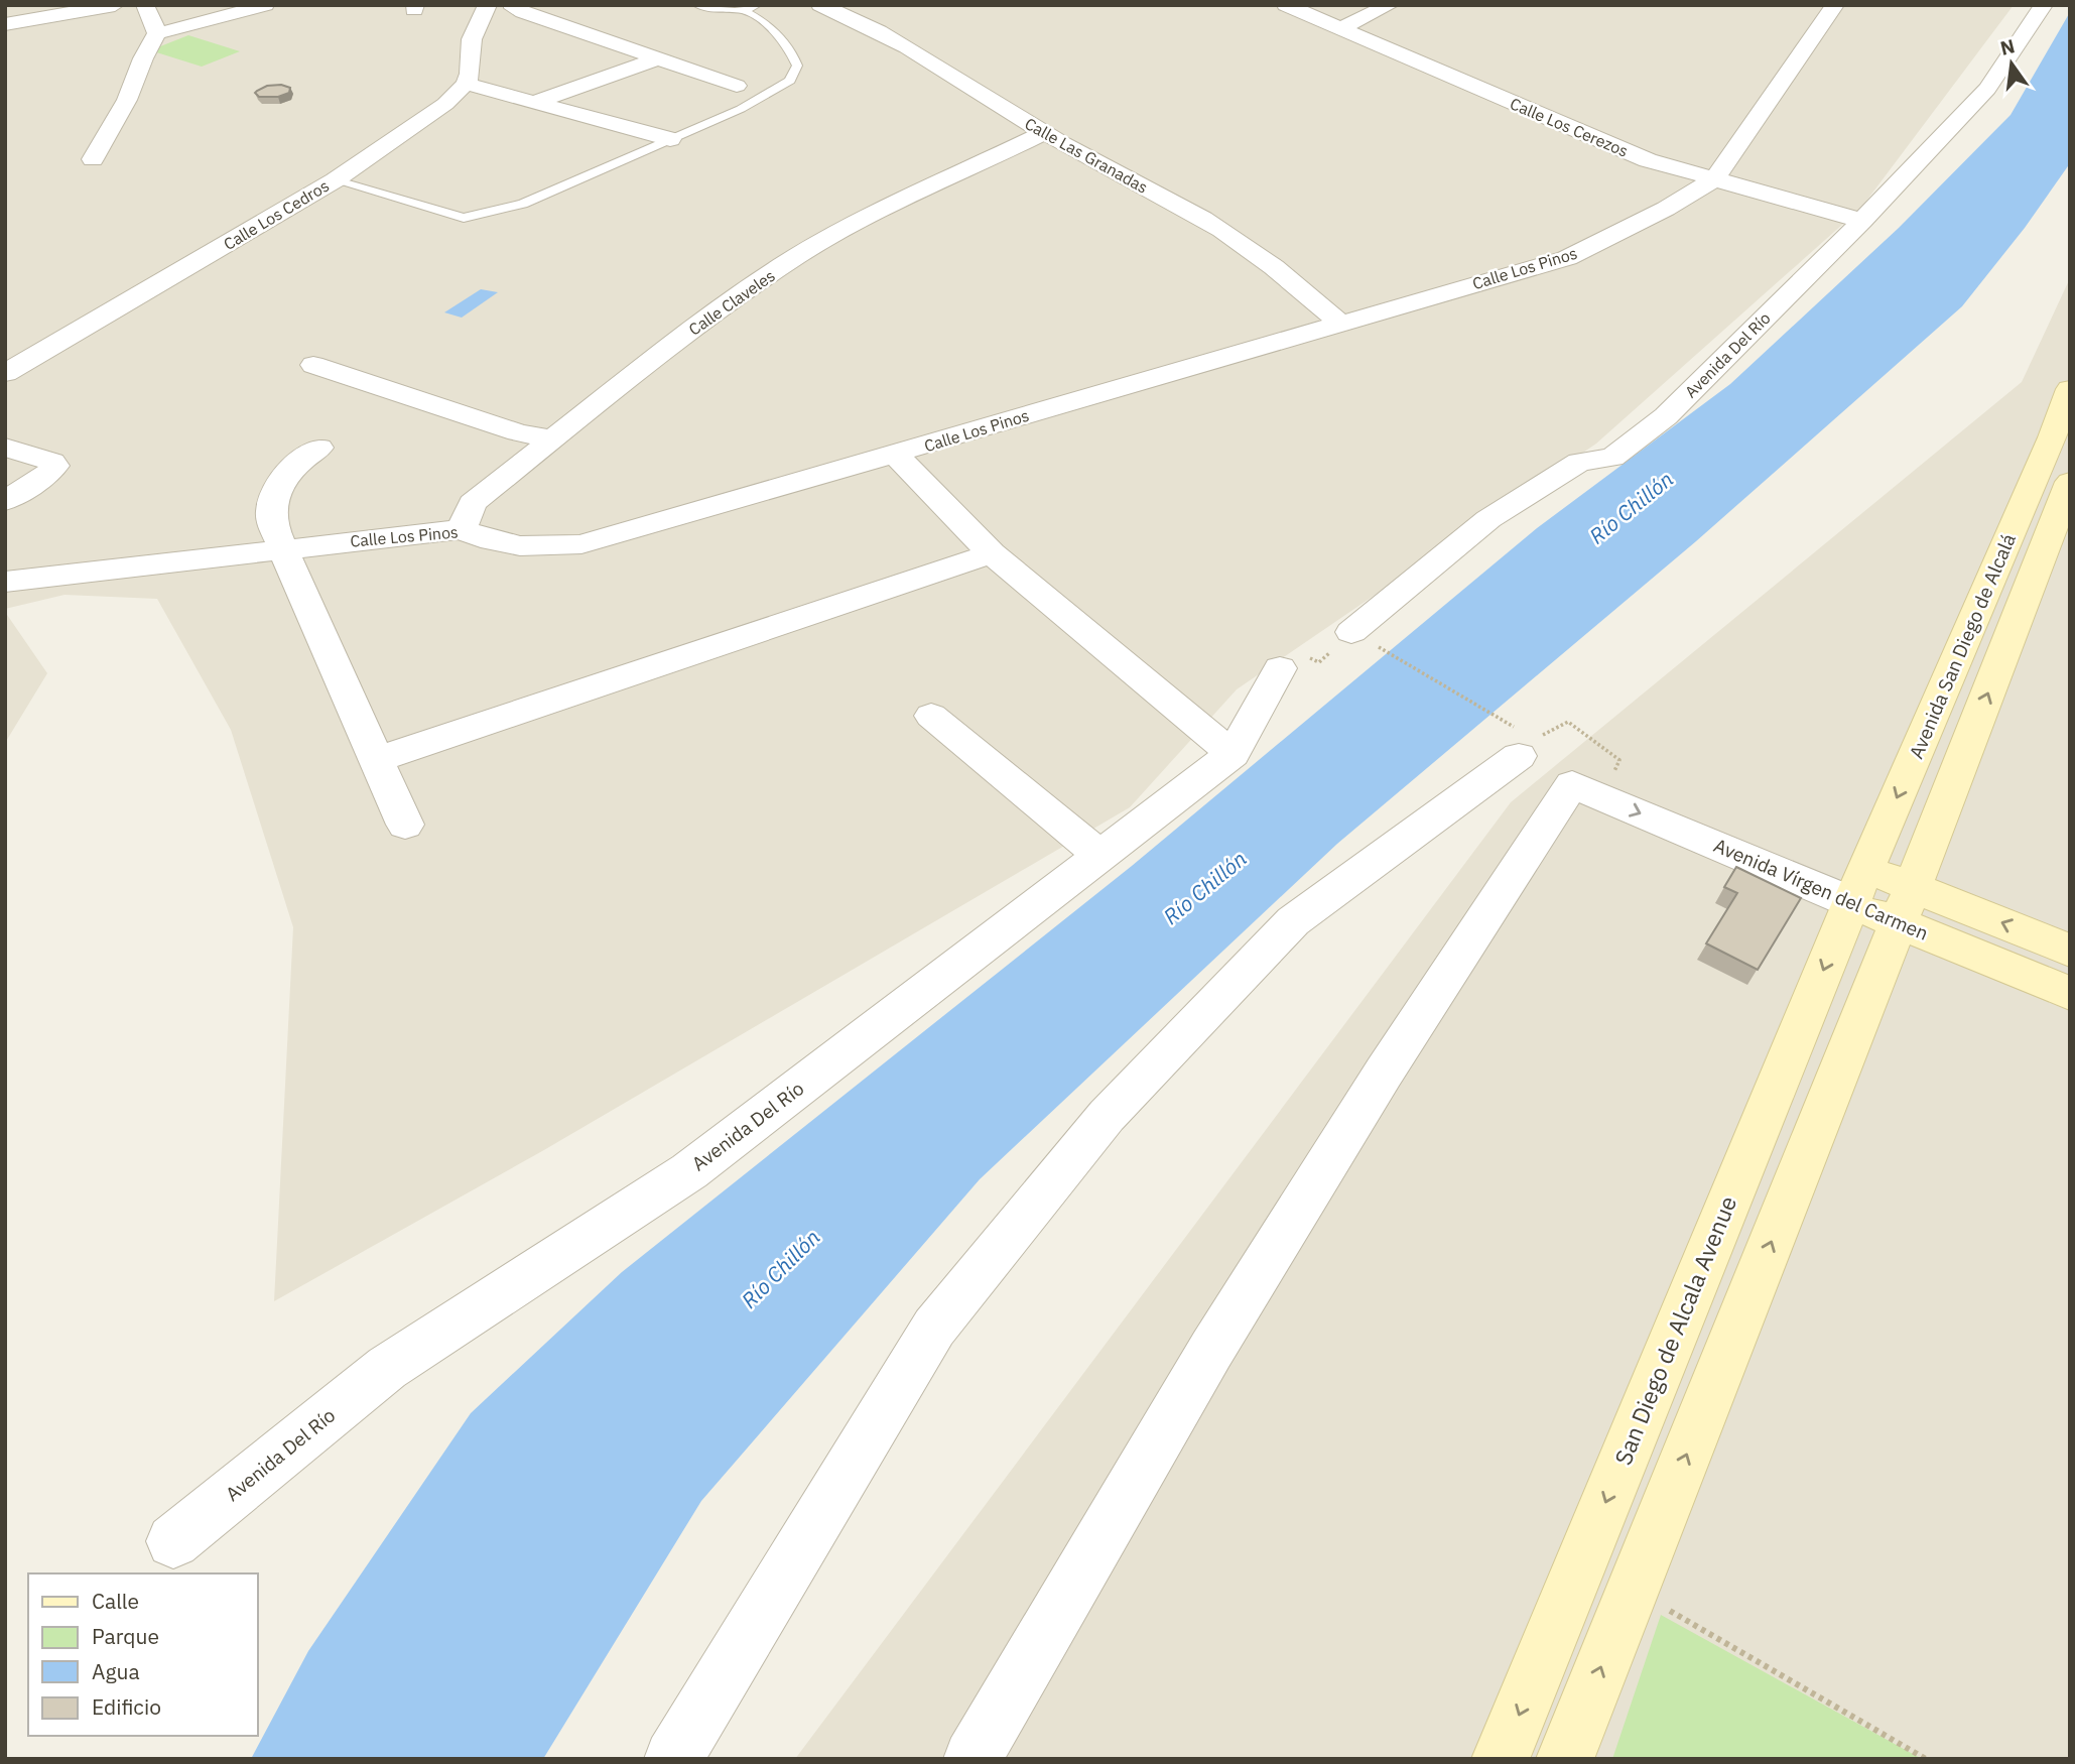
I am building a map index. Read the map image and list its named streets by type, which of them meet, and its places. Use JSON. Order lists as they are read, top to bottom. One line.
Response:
{"streets":{"main road":["Avenida San Diego de Alcalá","Avenida Vírgen del Carmen","San Diego de Alcala Avenue"],"street":["Calle Los Cerezos","Calle Las Granadas","Calle Los Cedros","Calle Los Pinos","Calle Claveles","Avenida Del Río"]},"crossings":[["Calle Los Cerezos","Calle Los Pinos"],["Calle Los Cerezos","Avenida Del Río"],["Calle Las Granadas","Calle Los Pinos"],["Calle Las Granadas","Calle Claveles"],["Calle Los Pinos","Calle Claveles"],["Avenida San Diego de Alcalá","Avenida Vírgen del Carmen"],["Avenida San Diego de Alcalá","San Diego de Alcala Avenue"],["Avenida Vírgen del Carmen","San Diego de Alcala Avenue"]],"water":["Río Chillón"],"legend":["Calle","Parque","Agua","Edificio"],"north":"top"}
